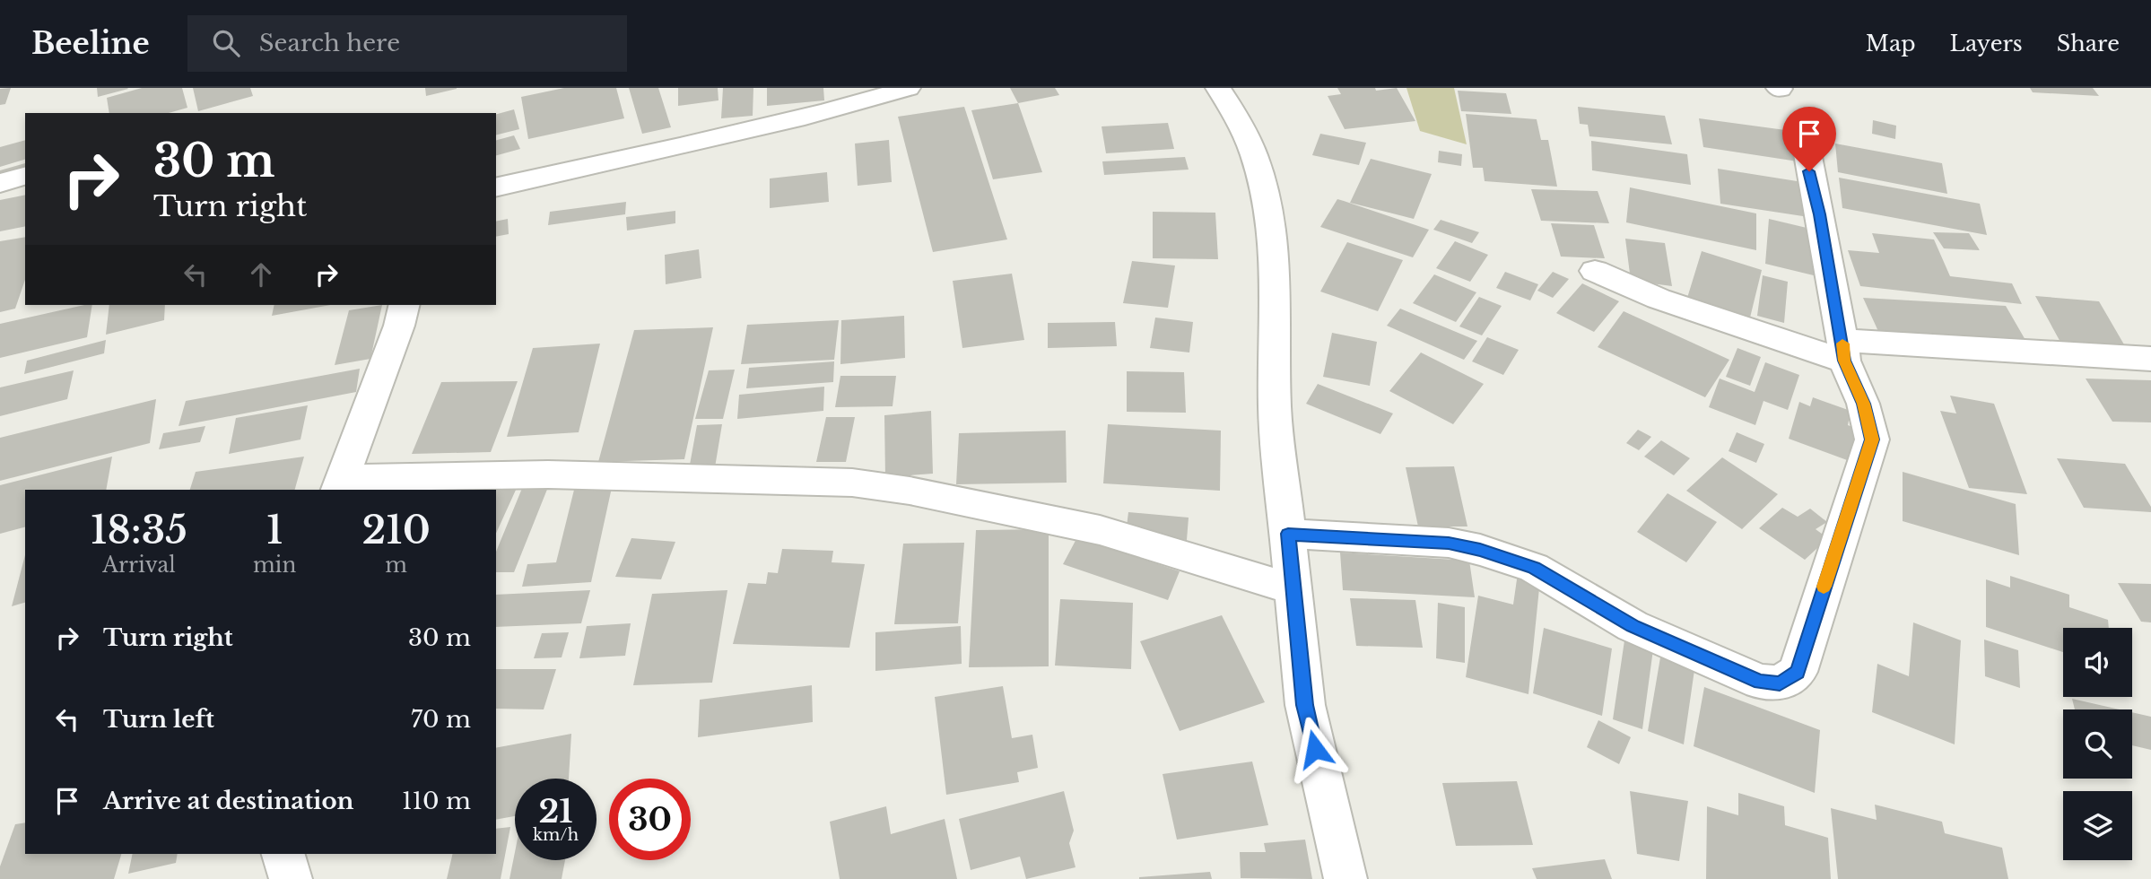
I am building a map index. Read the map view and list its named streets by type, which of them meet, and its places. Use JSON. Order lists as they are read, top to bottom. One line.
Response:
{"page":{"header":"Beeline","search":"Search here","nav":["Map","Layers","Share"],"turn":["30 m","Turn right"],"eta":["18:35","Arrival","1","min","210","m"],"list":[{"name":"Turn right","value":"30 m"},{"name":"Turn left","value":"70 m"},{"name":"Arrive at destination","value":"110 m"}],"speed":"21 km/h","limit":"30"}}
